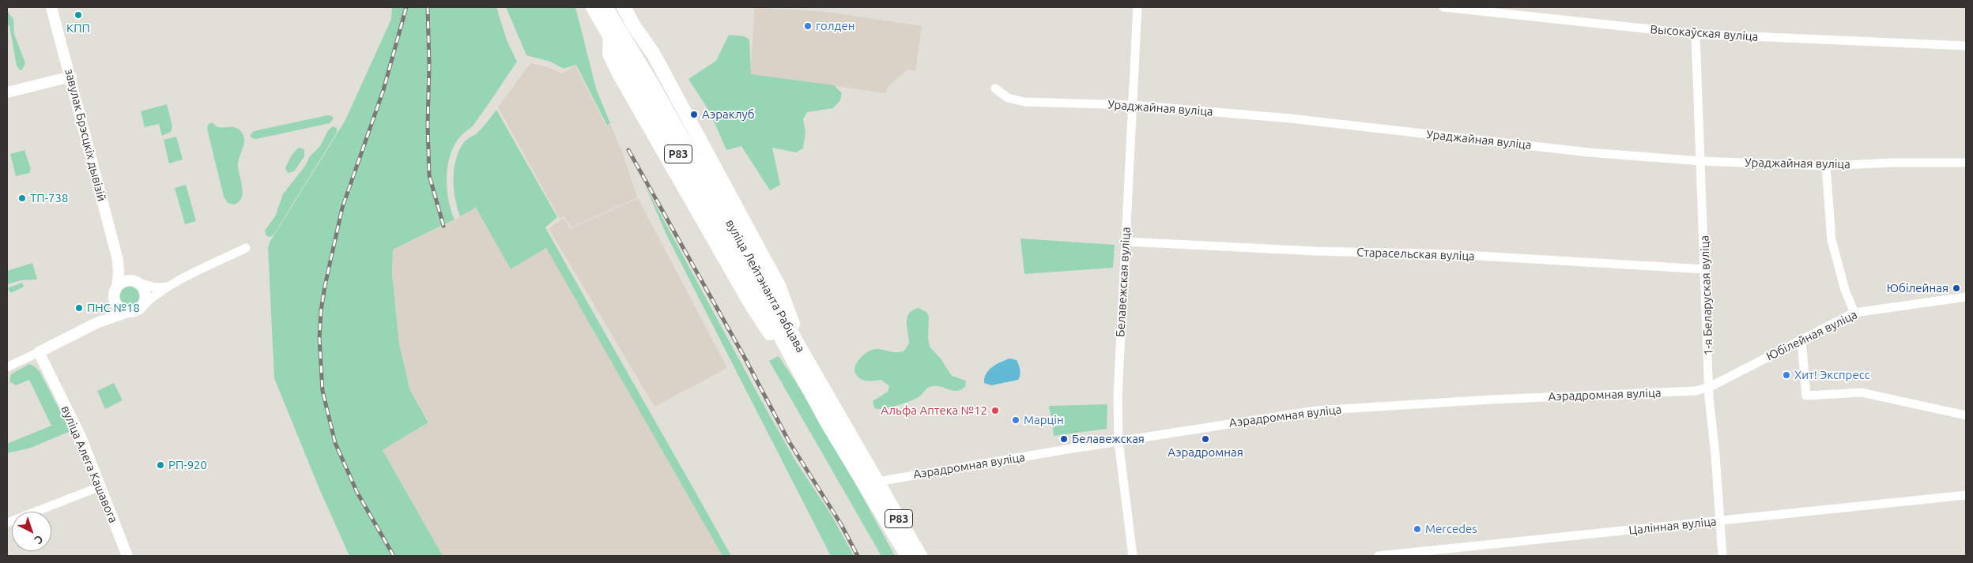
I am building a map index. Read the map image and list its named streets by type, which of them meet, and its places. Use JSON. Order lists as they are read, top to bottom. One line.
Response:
{"streets":{"main road":["Р83","вуліца Лейтэнанта Рабцава"],"street":["Высокаўская вуліца","Ураджайная вуліца","завулак Брэсцкіх дывізій","Старасельская вуліца","Белавежская вуліца","1-я Беларуская вуліца","Юбілейная вуліца","Аэрадромная вуліца","вуліца Алега Кашавога","Цалінная вуліца"]},"crossings":[["Высокаўская вуліца","1-я Беларуская вуліца"],["Ураджайная вуліца","Белавежская вуліца"],["Ураджайная вуліца","1-я Беларуская вуліца"],["завулак Брэсцкіх дывізій","вуліца Алега Кашавога"],["Старасельская вуліца","Белавежская вуліца"],["Старасельская вуліца","1-я Беларуская вуліца"],["Белавежская вуліца","Аэрадромная вуліца"],["вуліца Лейтэнанта Рабцава","Аэрадромная вуліца"],["1-я Беларуская вуліца","Юбілейная вуліца"],["1-я Беларуская вуліца","Аэрадромная вуліца"],["1-я Беларуская вуліца","Цалінная вуліца"],["Юбілейная вуліца","Аэрадромная вуліца"]],"places":["КПП","голден","Аэраклуб","ТП-738","Юбілейная","ПНС №18","Хит! Экспресс","Альфа Аптека №12","Марцін","Белавежская","Аэрадромная","РП-920","Mercedes"],"north":"bottom right"}
